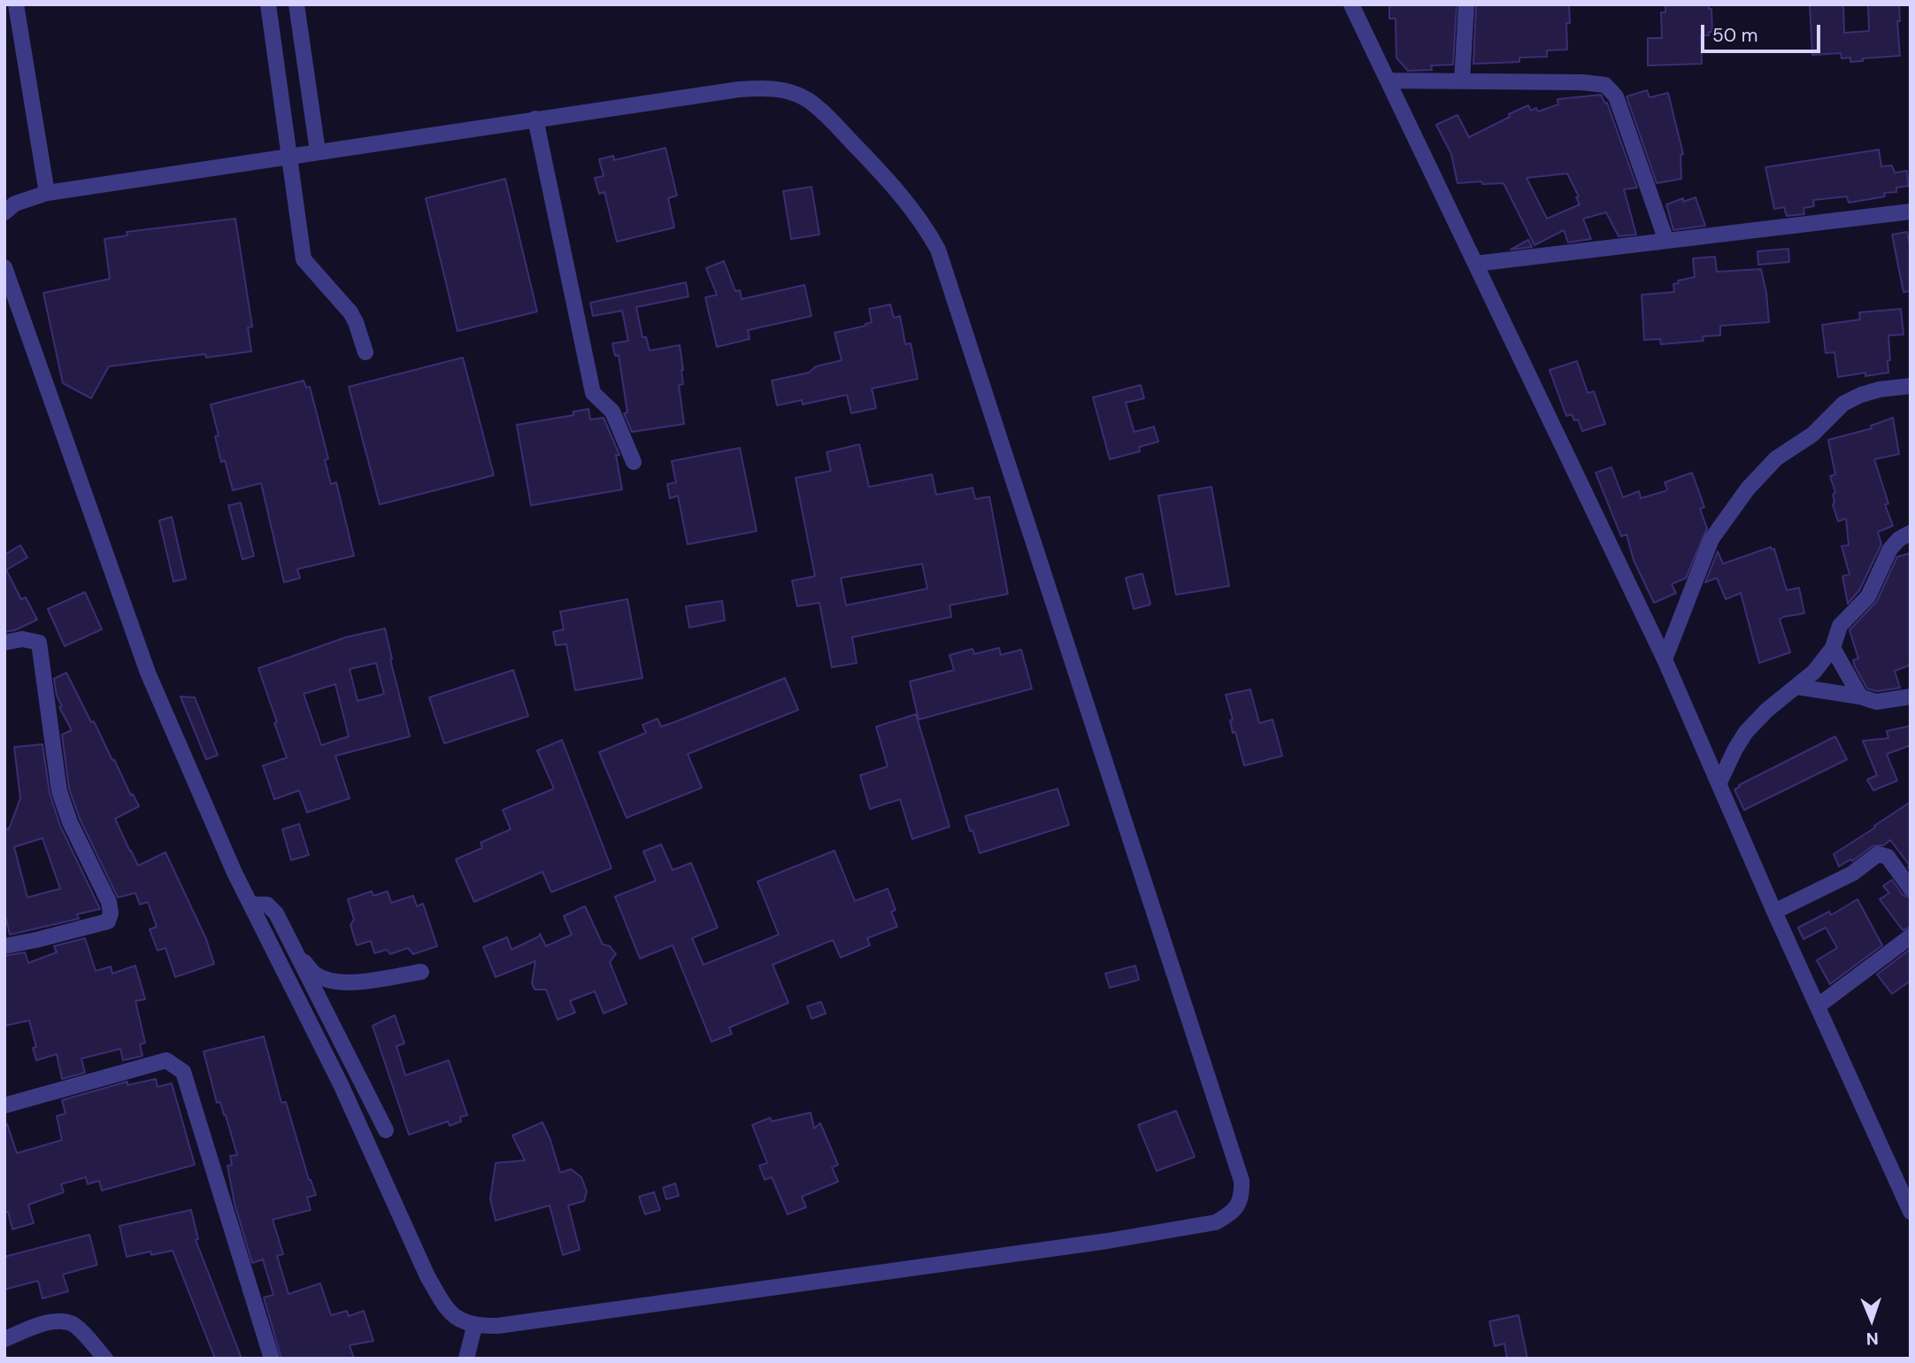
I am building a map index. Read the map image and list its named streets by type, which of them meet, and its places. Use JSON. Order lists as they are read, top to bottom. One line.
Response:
{"scale_bar":"50 m","north":"bottom"}
